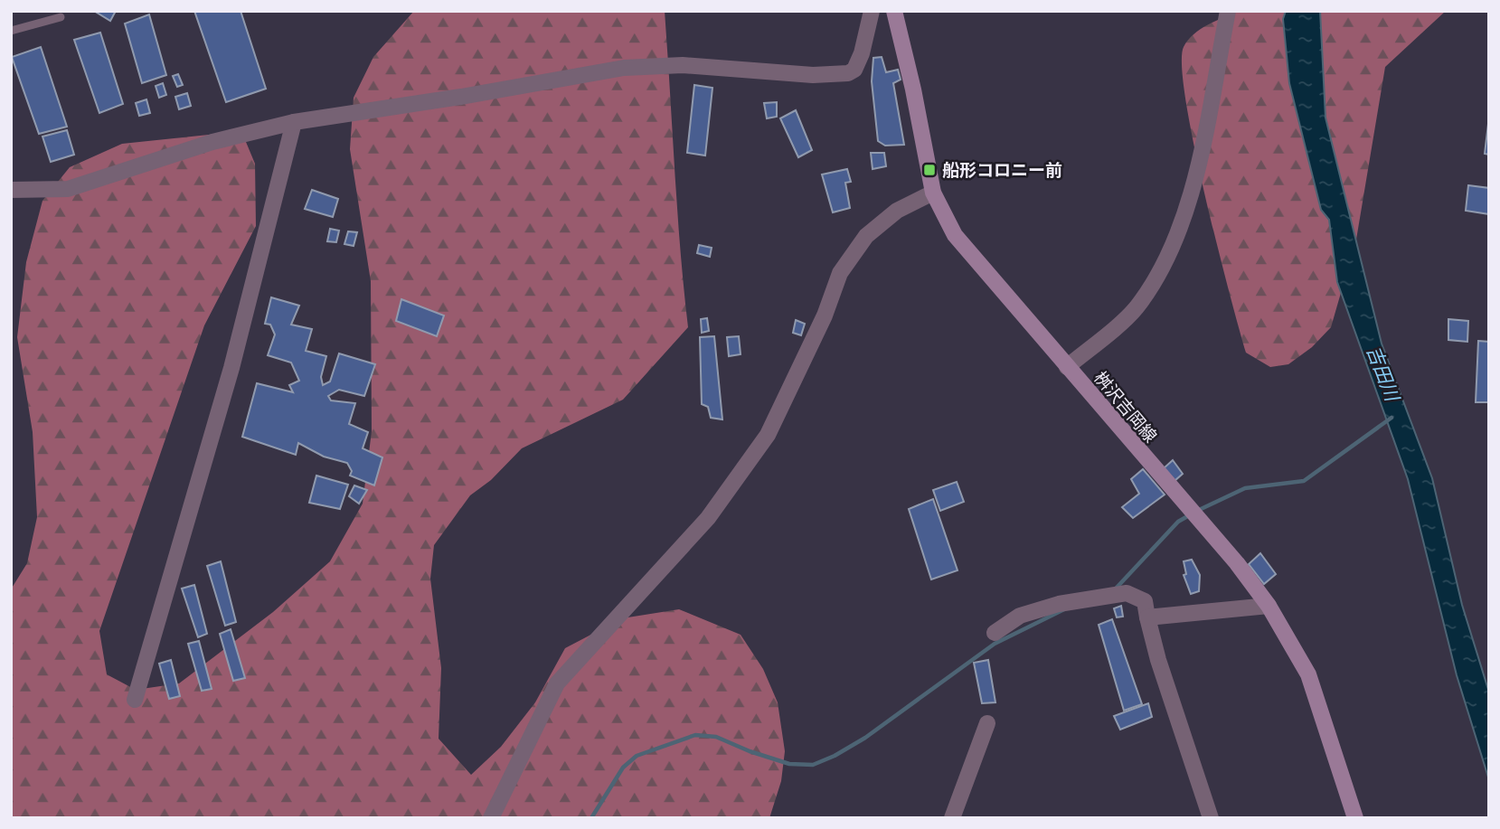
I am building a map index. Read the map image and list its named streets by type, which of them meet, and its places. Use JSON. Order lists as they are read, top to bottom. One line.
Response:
{"streets":{"main road":["桝沢吉岡線"]},"water":["吉田川"],"places":{"transit":["船形コロニー前"]}}
